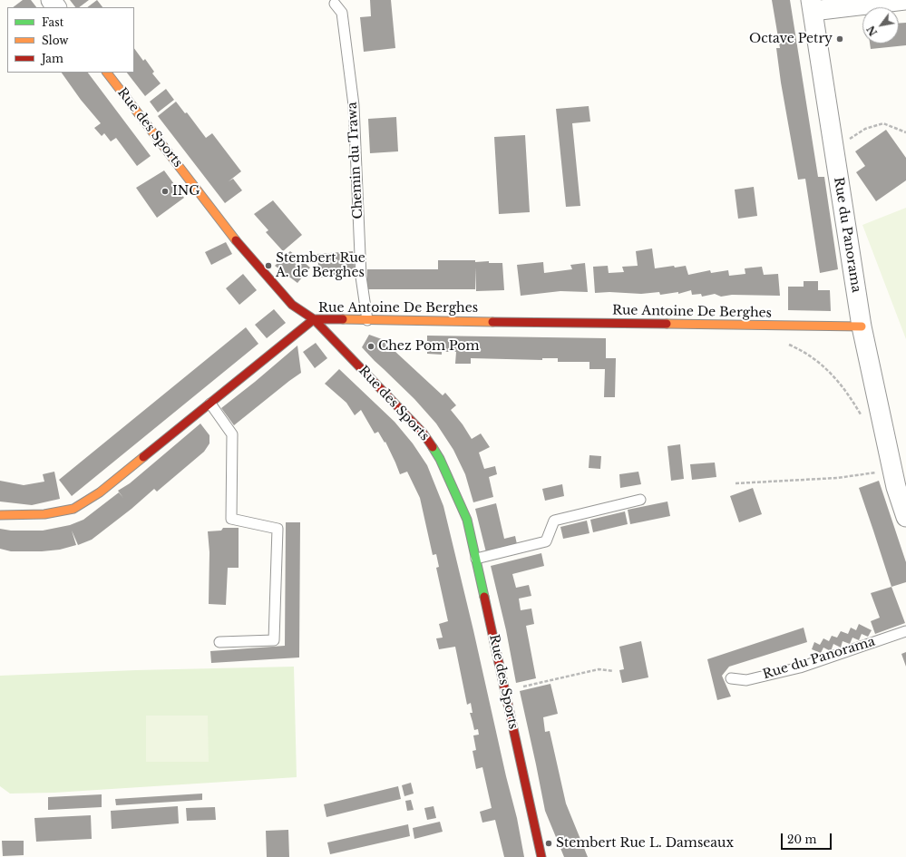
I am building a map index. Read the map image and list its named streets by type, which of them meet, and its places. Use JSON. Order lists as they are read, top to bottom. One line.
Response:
{"streets":{"street":["Rue des Sports","Rue du Panorama","Rue Antoine De Berghes"],"lane":["Chemin du Trawa"]},"crossings":[["Rue des Sports","Rue Antoine De Berghes"],["Chemin du Trawa","Rue Antoine De Berghes"],["Rue du Panorama","Rue Antoine De Berghes"]],"places":["Octave Petry","ING","Stembert Rue A. de Berghes","Chez Pom Pom","Stembert Rue L. Damseaux"],"legend":["Fast","Slow","Jam"],"scale_bar":"20 m","north":"bottom left"}
